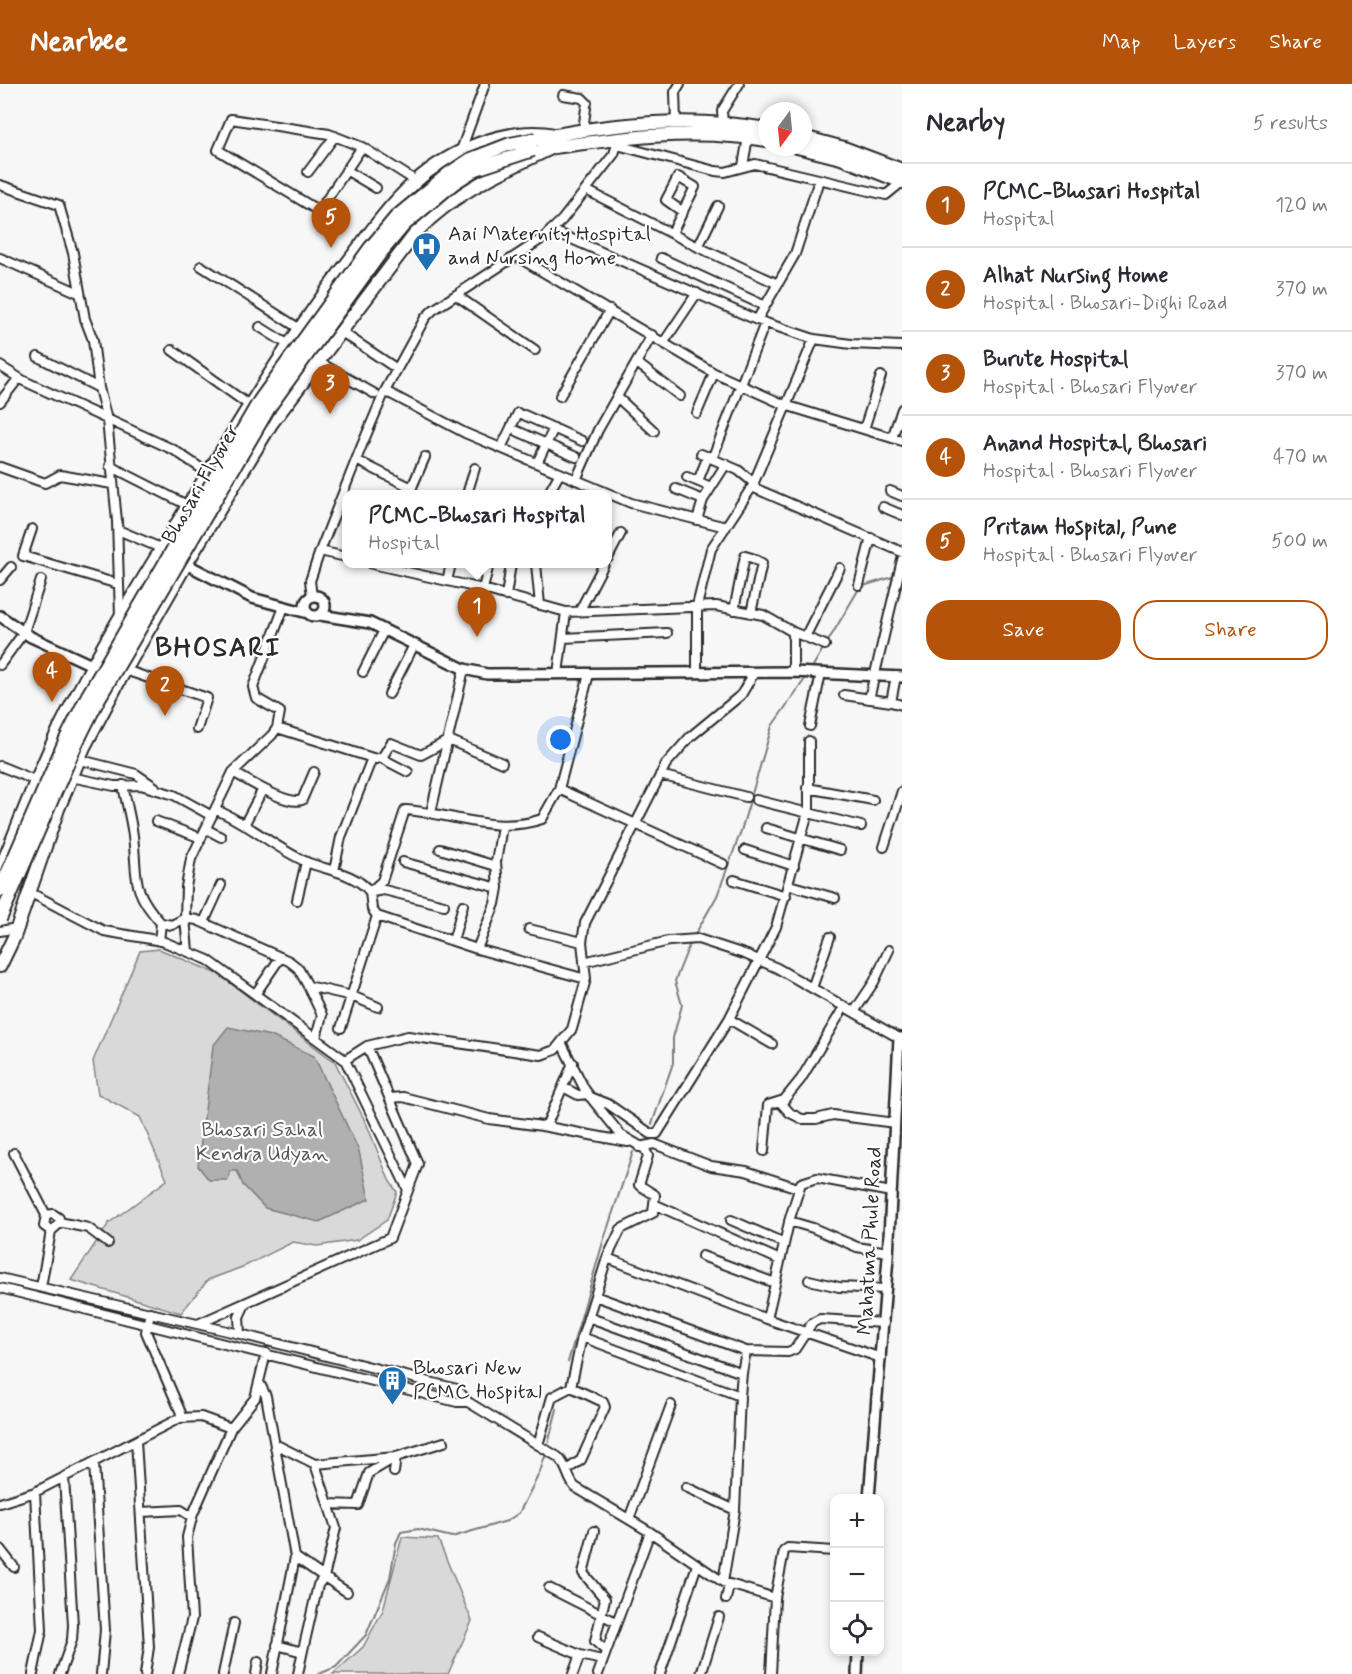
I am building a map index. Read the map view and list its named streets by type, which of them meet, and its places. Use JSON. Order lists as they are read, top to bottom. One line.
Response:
{"streets":{"main road":["Bhosari Flyover"],"street":["Mahatma Phule Road"]},"districts":["BHOSARI"],"parks":["Bhosari Sahal Kendra Udyan"],"places":{"hospital":["Aai Maternity Hospital and Nursing Home"],"building":["Bhosari New PCMC Hospital"]},"north":"bottom","page":{"header":"Nearbee","nav":["Map","Layers","Share"],"heading":["Nearby","5 results"],"list":[{"mark":"1","name":"PCMC-Bhosari Hospital","note":"Hospital","value":"120 m"},{"mark":"2","name":"Alhat Nursing Home","note":"Hospital · Bhosari-Dighi Road","value":"370 m"},{"mark":"3","name":"Burute Hospital","note":"Hospital · Bhosari Flyover","value":"370 m"},{"mark":"4","name":"Anand Hospital, Bhosari","note":"Hospital · Bhosari Flyover","value":"470 m"},{"mark":"5","name":"Pritam Hospital, Pune","note":"Hospital · Bhosari Flyover","value":"500 m"}],"pins":["5","3","1","4","2"],"popup":["PCMC-Bhosari Hospital","Hospital"],"buttons":["Save","Share"],"map_buttons":["+","−"]}}
